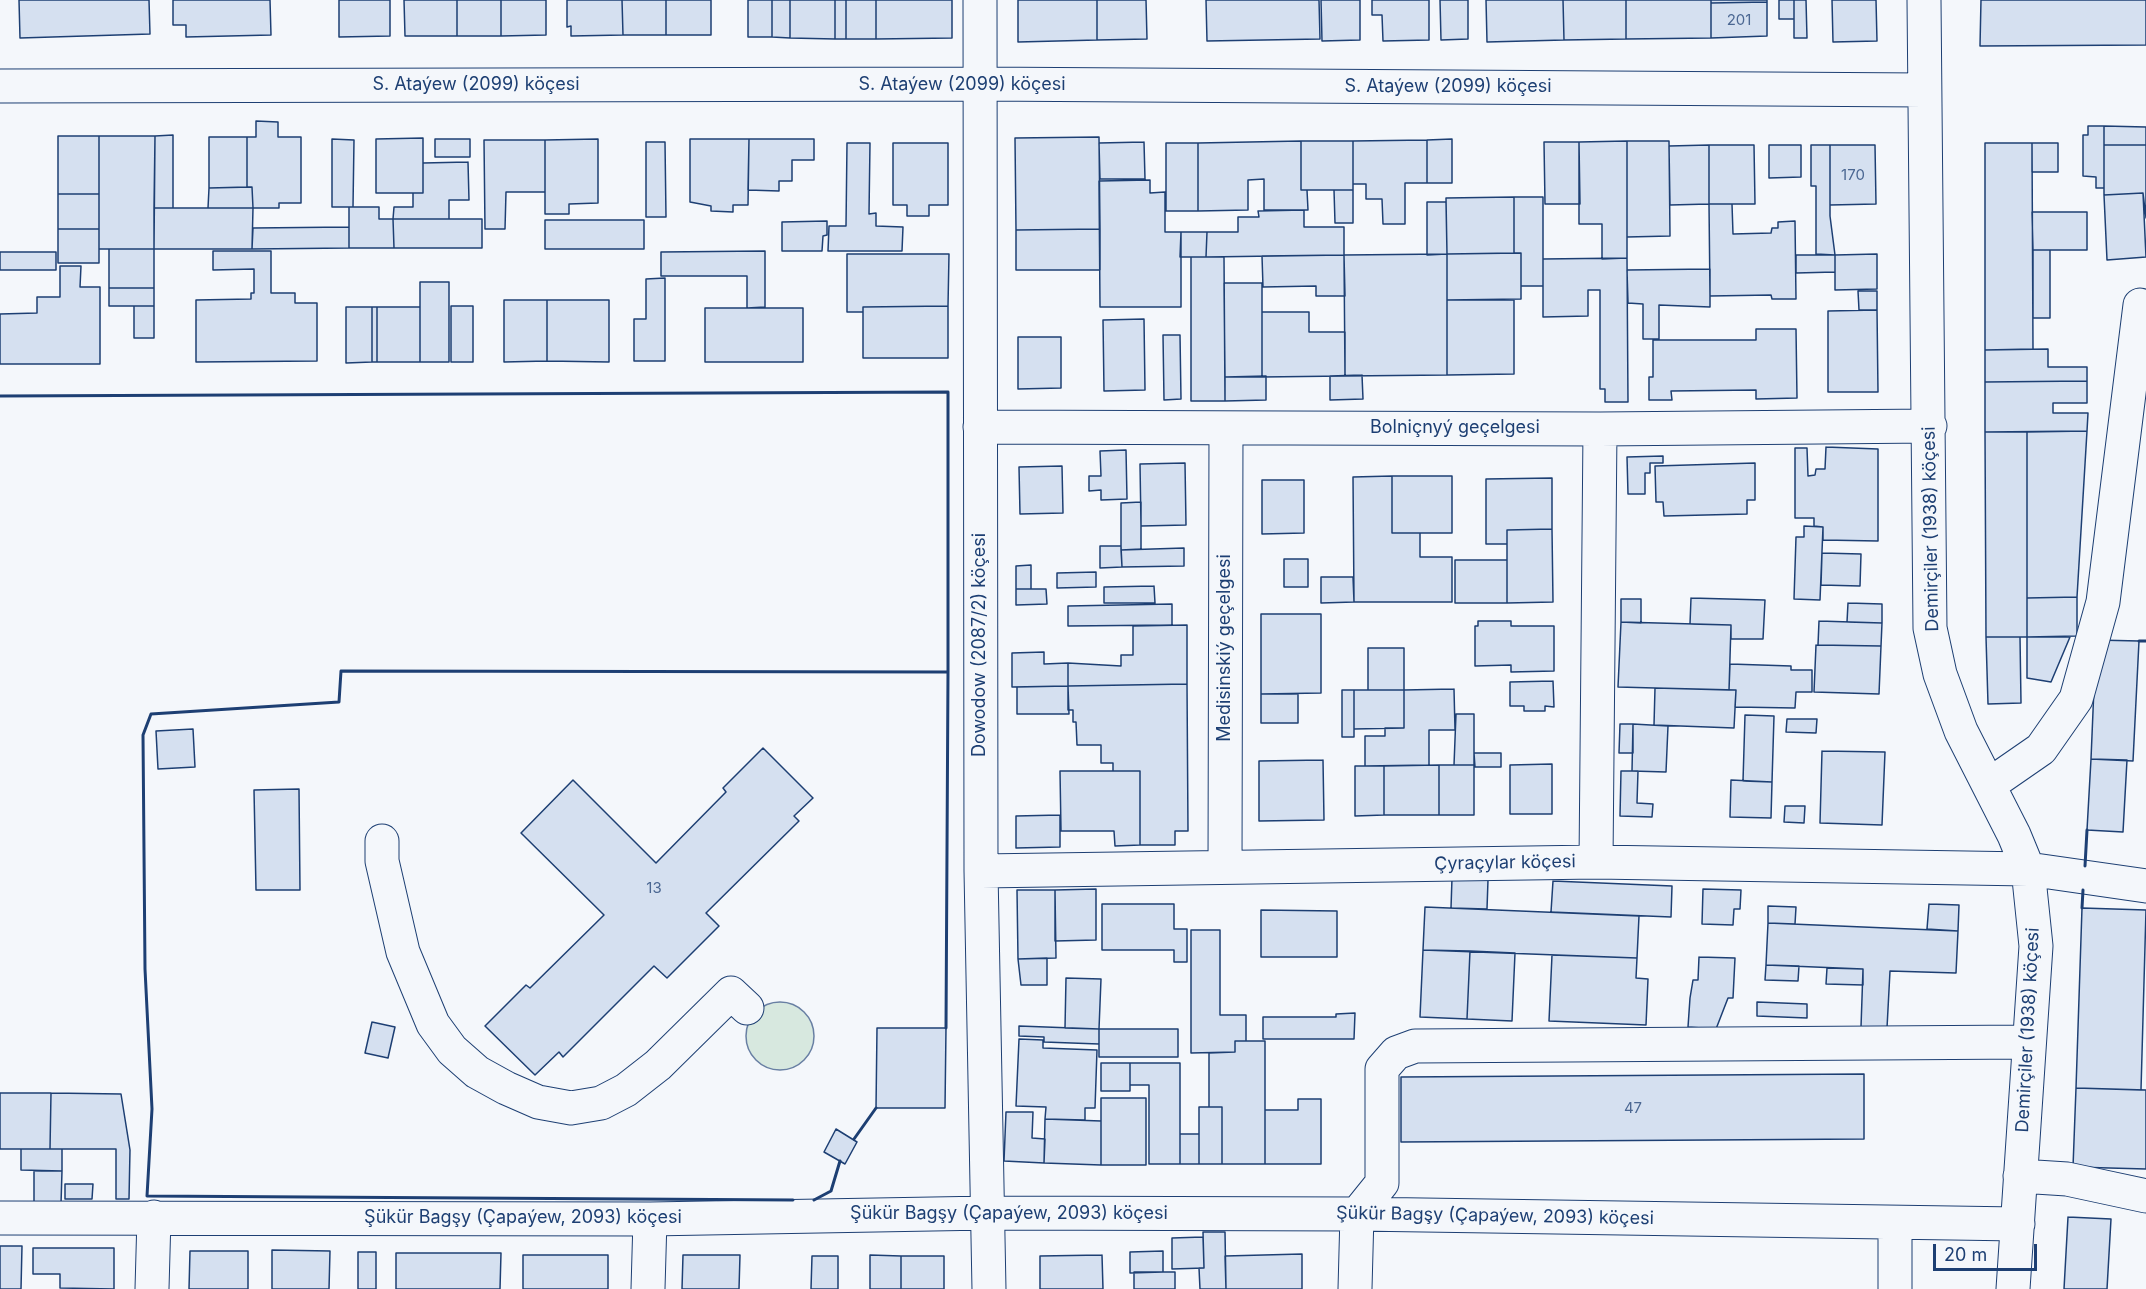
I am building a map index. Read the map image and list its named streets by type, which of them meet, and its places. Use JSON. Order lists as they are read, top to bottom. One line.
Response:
{"streets":{"street":["S. Ataýew (2099) köçesi","Bolniçnyý geçelgesi","Demirçiler (1938) köçesi","Dowodow (2087/2) köçesi","Medisinskiý geçelgesi","Çyraçylar köçesi","Şükür Bagşy (Çapaýew, 2093) köçesi"]},"crossings":[["S. Ataýew (2099) köçesi","Demirçiler (1938) köçesi"],["S. Ataýew (2099) köçesi","Dowodow (2087/2) köçesi"],["Bolniçnyý geçelgesi","Demirçiler (1938) köçesi"],["Bolniçnyý geçelgesi","Dowodow (2087/2) köçesi"],["Bolniçnyý geçelgesi","Medisinskiý geçelgesi"],["Demirçiler (1938) köçesi","Çyraçylar köçesi"],["Demirçiler (1938) köçesi","Şükür Bagşy (Çapaýew, 2093) köçesi"],["Dowodow (2087/2) köçesi","Çyraçylar köçesi"],["Dowodow (2087/2) köçesi","Şükür Bagşy (Çapaýew, 2093) köçesi"],["Medisinskiý geçelgesi","Çyraçylar köçesi"]],"house_numbers":["201","170","13","47"],"scale_bar":"20 m"}
